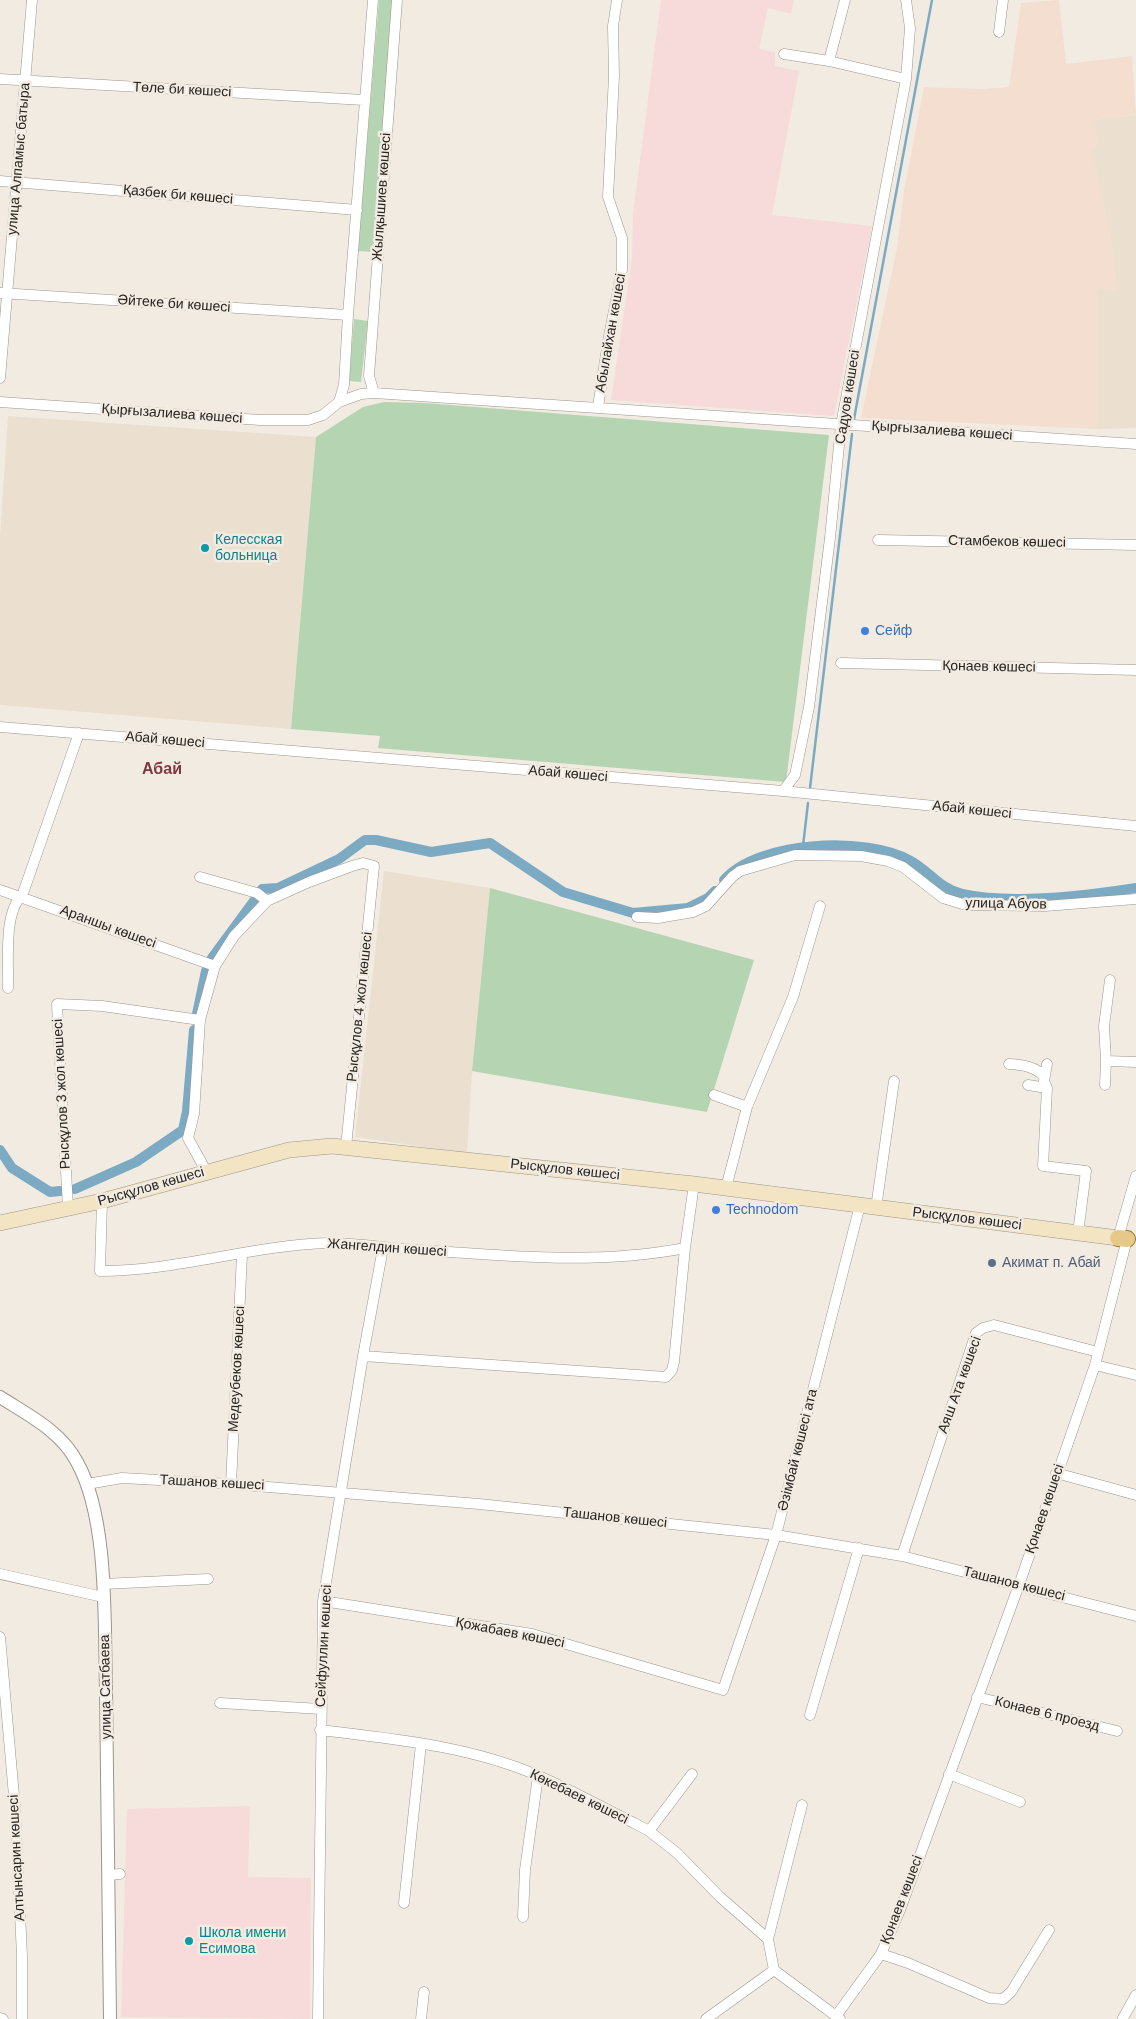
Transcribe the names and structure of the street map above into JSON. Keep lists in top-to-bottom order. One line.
{"streets":{"main road":["Рысқұлов көшесі"],"street":["Төле би көшесі","улица Алпамыс батыра","Қазбек би көшесі","Жылқышиев көшесі","Әйтеке би көшесі","Абылайхан көшесі","Садуов көшесі","Қырғызалиева көшесі","Стамбеков көшесі","Қонаев көшесі","Абай көшесі","улица Абуов","Араншы көшесі","Рысқұлов 4 жол көшесі","Рысқұлов 3 жол көшесі","Жангелдин көшесі","Медеубеков көшесі","Аяш Ата көшесі","Әзімбай көшесі ата","Ташанов көшесі","Қожабаев көшесі","Сейфуллин көшесі","улица Сатбаева","Конаев 6 проезд","Көкебаев көшесі","Алтынсарин көшесі"]},"crossings":[["Төле би көшесі","улица Алпамыс батыра"],["Төле би көшесі","Жылқышиев көшесі"],["улица Алпамыс батыра","Қазбек би көшесі"],["улица Алпамыс батыра","Әйтеке би көшесі"],["Қазбек би көшесі","Жылқышиев көшесі"],["Жылқышиев көшесі","Әйтеке би көшесі"],["Жылқышиев көшесі","Абылайхан көшесі"],["Жылқышиев көшесі","Қырғызалиева көшесі"],["Абылайхан көшесі","Қырғызалиева көшесі"],["Садуов көшесі","Қырғызалиева көшесі"],["Садуов көшесі","Абай көшесі"],["Қонаев көшесі","Рысқұлов көшесі"],["Қонаев көшесі","Аяш Ата көшесі"],["Қонаев көшесі","Ташанов көшесі"],["Қонаев көшесі","Конаев 6 проезд"],["Рысқұлов 4 жол көшесі","Рысқұлов көшесі"],["Рысқұлов 3 жол көшесі","Рысқұлов көшесі"],["Рысқұлов көшесі","Жангелдин көшесі"],["Рысқұлов көшесі","Әзімбай көшесі ата"],["Жангелдин көшесі","Медеубеков көшесі"],["Жангелдин көшесі","Сейфуллин көшесі"],["Медеубеков көшесі","Ташанов көшесі"],["Аяш Ата көшесі","Ташанов көшесі"],["Әзімбай көшесі ата","Ташанов көшесі"],["Әзімбай көшесі ата","Қожабаев көшесі"],["Ташанов көшесі","Сейфуллин көшесі"],["Ташанов көшесі","улица Сатбаева"],["Қожабаев көшесі","Сейфуллин көшесі"],["Сейфуллин көшесі","Көкебаев көшесі"]],"districts":["Абай"],"places":["Келесская больница","Сейф","Technodom","Акимат п. Абай","Школа имени Есимова"]}
